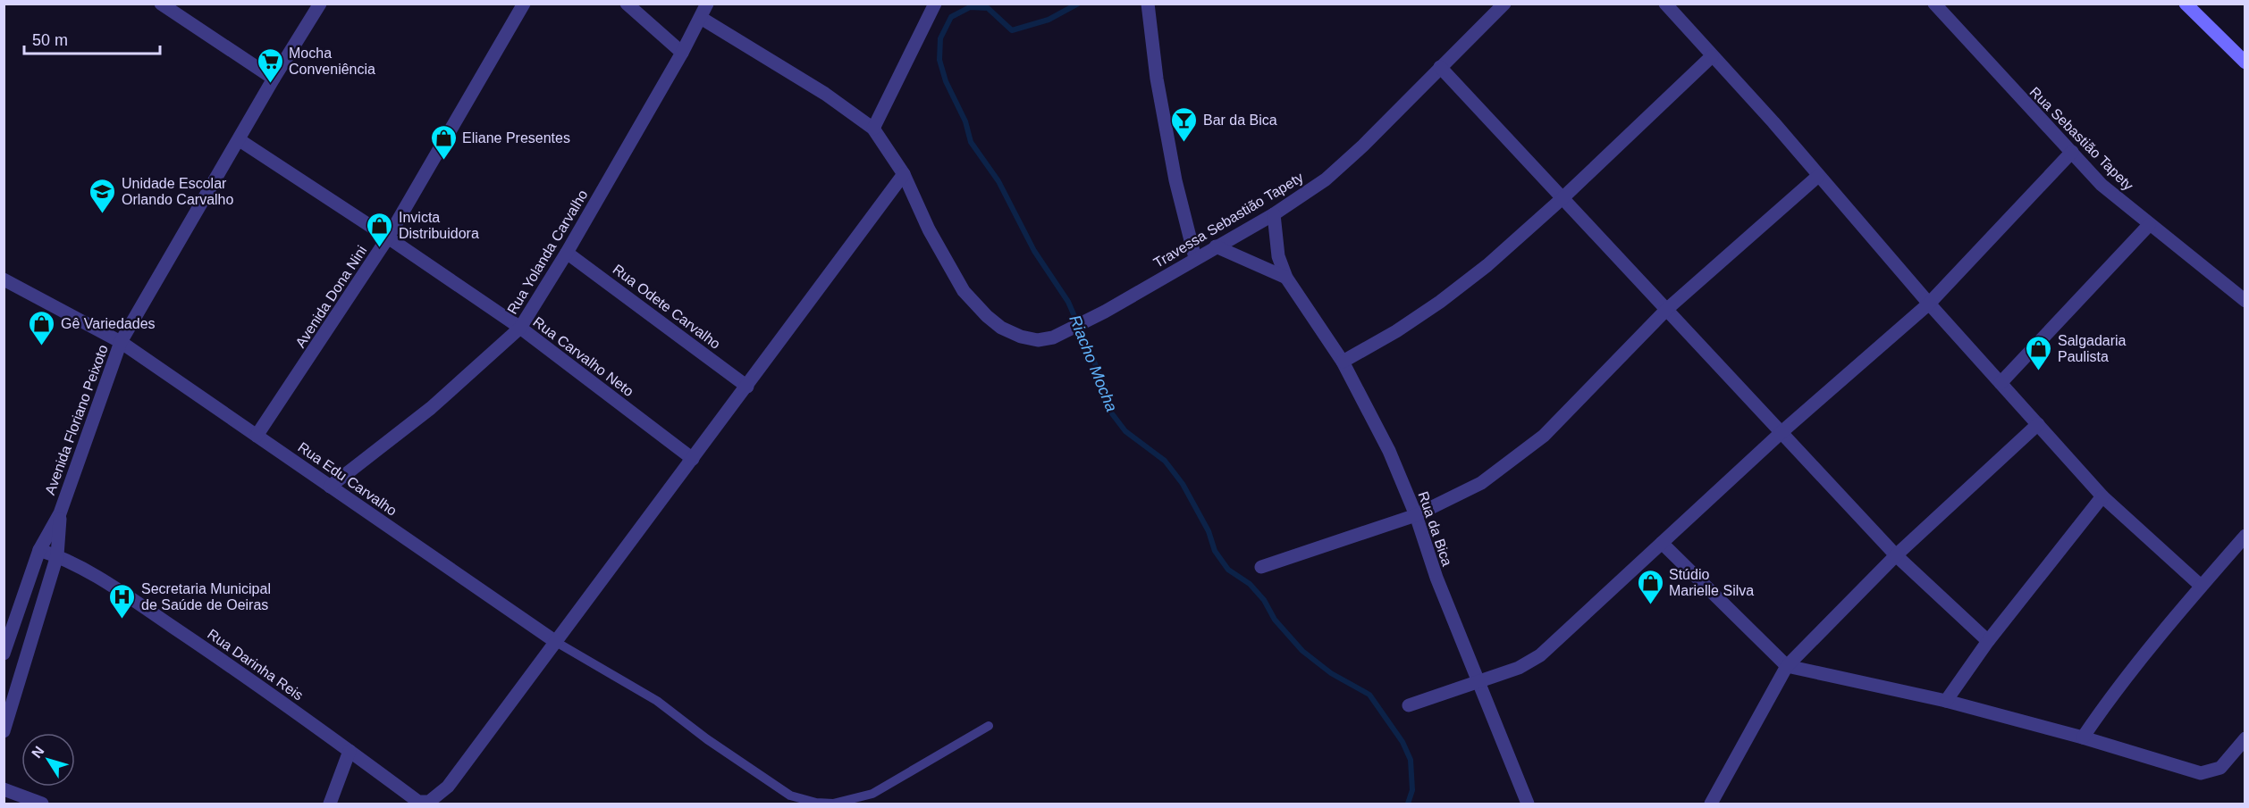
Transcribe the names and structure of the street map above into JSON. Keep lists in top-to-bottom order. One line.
{"streets":{"street":["Rua Sebastião Tapety","Travessa Sebastião Tapety","Rua Yolanda Carvalho","Avenida Dona Nini","Rua Odete Carvalho","Rua Carvalho Neto","Avenida Floriano Peixoto","Rua Edu Carvalho","Rua da Bica","Rua Darinha Reis"]},"crossings":[["Travessa Sebastião Tapety","Rua da Bica"],["Rua Yolanda Carvalho","Rua Odete Carvalho"],["Rua Yolanda Carvalho","Rua Carvalho Neto"],["Rua Yolanda Carvalho","Rua Edu Carvalho"],["Avenida Dona Nini","Rua Carvalho Neto"],["Avenida Dona Nini","Rua Edu Carvalho"],["Rua Carvalho Neto","Avenida Floriano Peixoto"],["Avenida Floriano Peixoto","Rua Edu Carvalho"],["Avenida Floriano Peixoto","Rua Darinha Reis"],["Rua Edu Carvalho","Rua Darinha Reis"]],"water":["Riacho Mocha"],"places":{"supermarket":["Mocha Conveniência"],"bar":["Bar da Bica"],"shop":["Eliane Presentes","Invicta Distribuidora","Gê Variedades","Salgadaria Paulista","Stúdio Marielle Silva"],"school or university":["Unidade Escolar Orlando Carvalho"],"hospital":["Secretaria Municipal de Saúde de Oeiras"]},"scale_bar":"50 m","north":"top left"}
